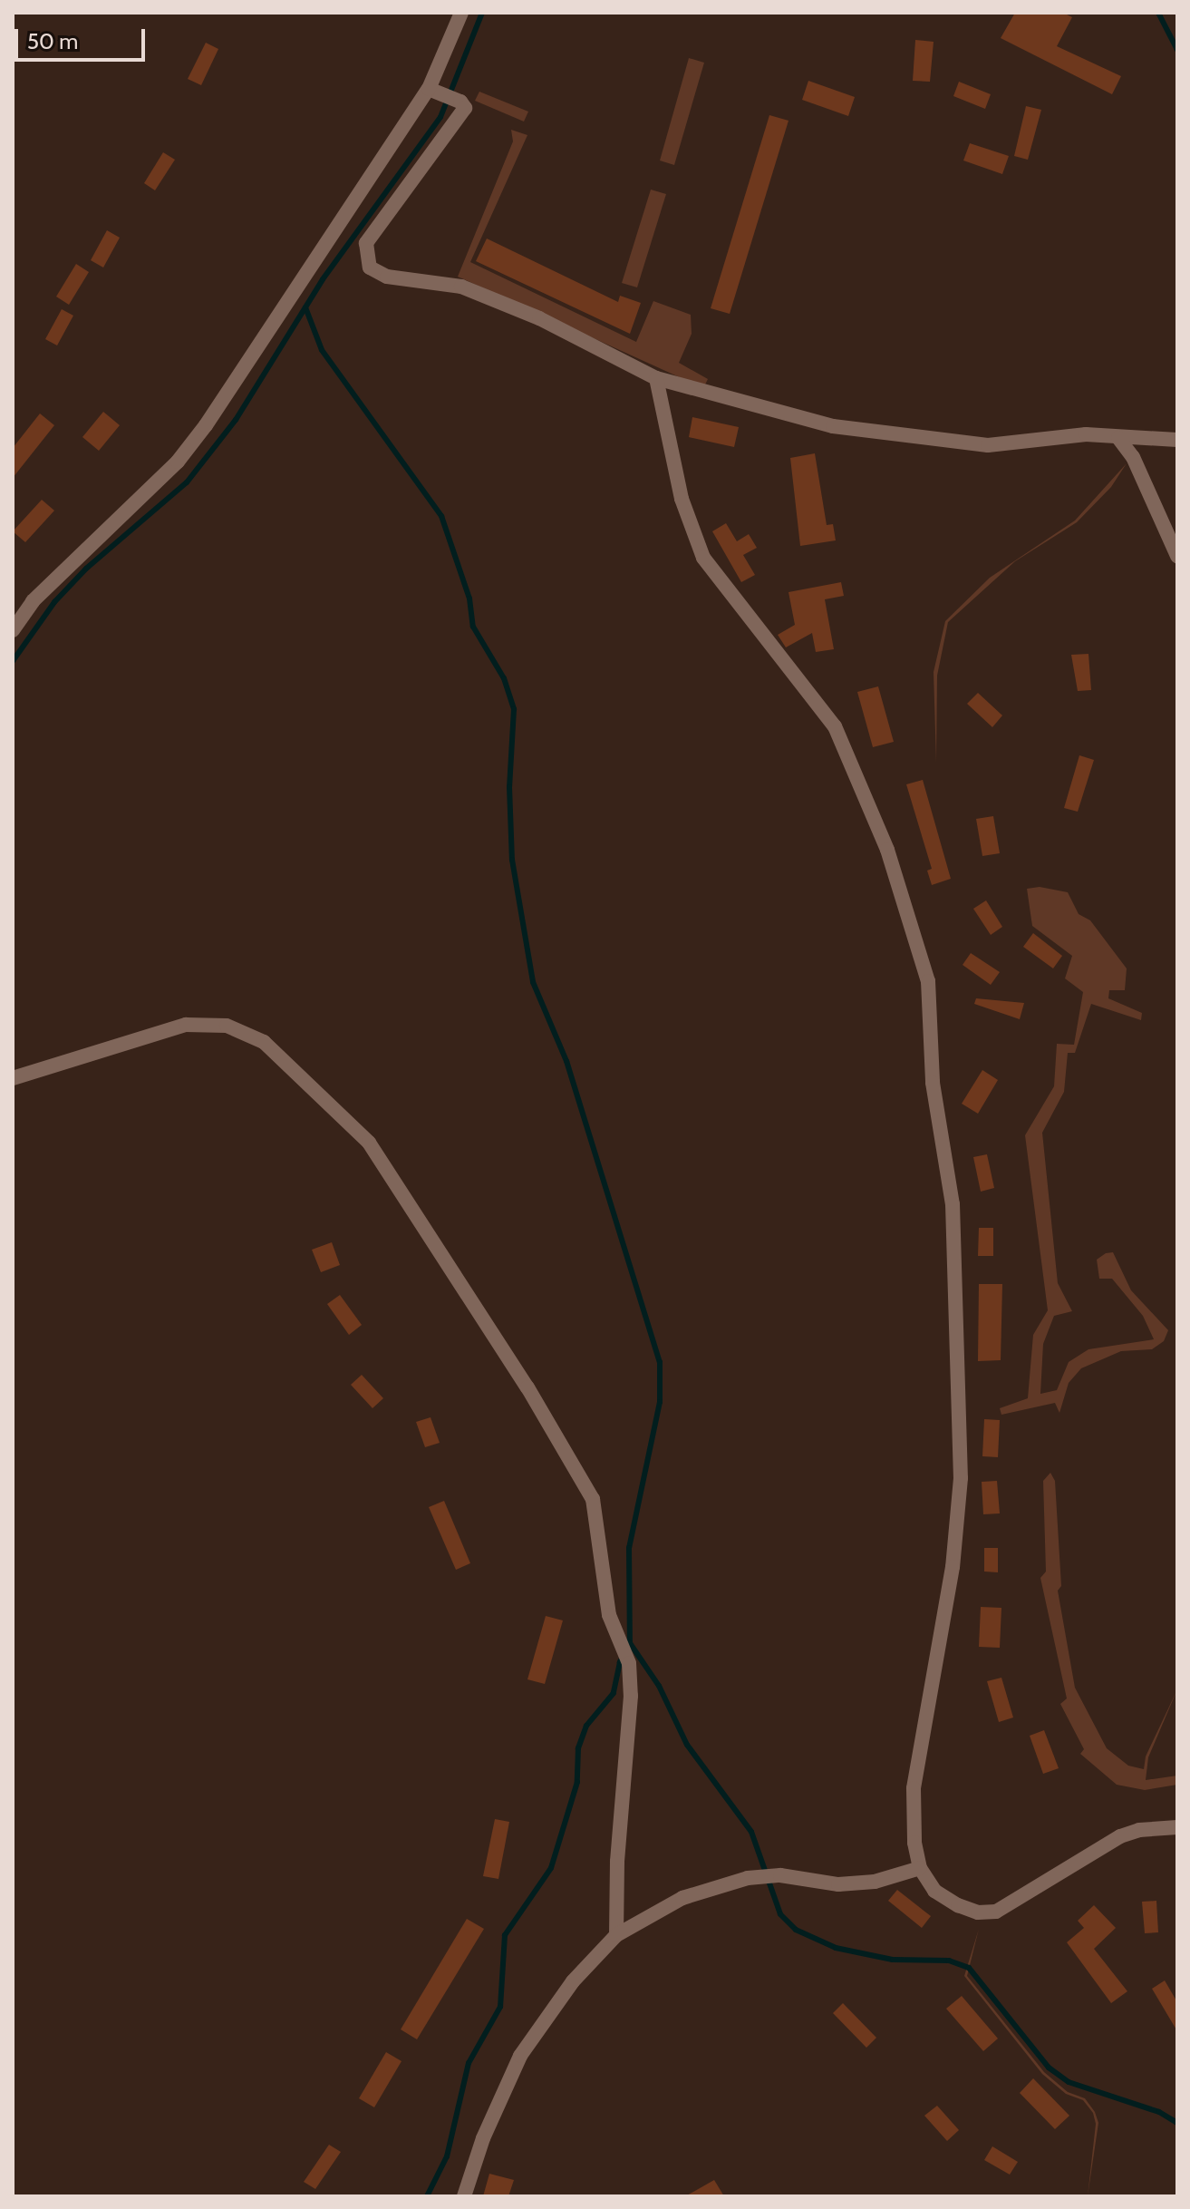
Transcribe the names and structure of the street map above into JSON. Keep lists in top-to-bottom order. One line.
{"scale_bar":"50 m"}
